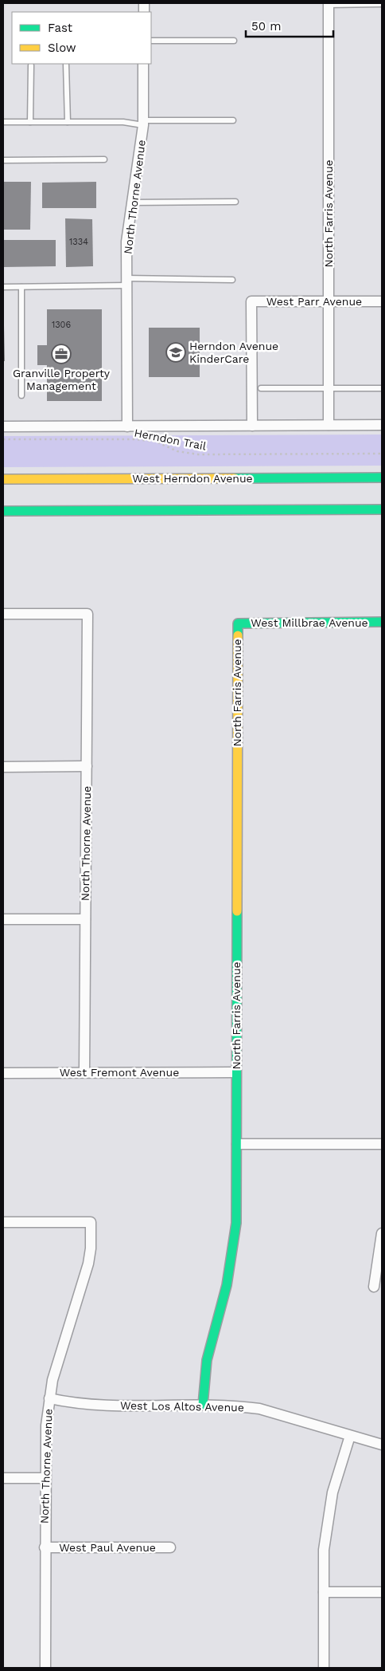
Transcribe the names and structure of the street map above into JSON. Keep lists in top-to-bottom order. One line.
{"streets":{"street":["North Thorne Avenue","North Farris Avenue","West Parr Avenue","West Herndon Avenue","West Millbrae Avenue","West Fremont Avenue","West Los Altos Avenue","West Paul Avenue"],"path":["Herndon Trail"]},"crossings":[["North Thorne Avenue","West Fremont Avenue"],["North Thorne Avenue","West Los Altos Avenue"],["North Thorne Avenue","West Paul Avenue"],["North Farris Avenue","West Parr Avenue"],["North Farris Avenue","West Millbrae Avenue"],["North Farris Avenue","West Fremont Avenue"],["North Farris Avenue","West Los Altos Avenue"]],"places":{"school or university":["Herndon Avenue KinderCare"],"office":["Granville Property Management"]},"house_numbers":["1334","1306"],"legend":["Fast","Slow"],"scale_bar":"50 m"}
